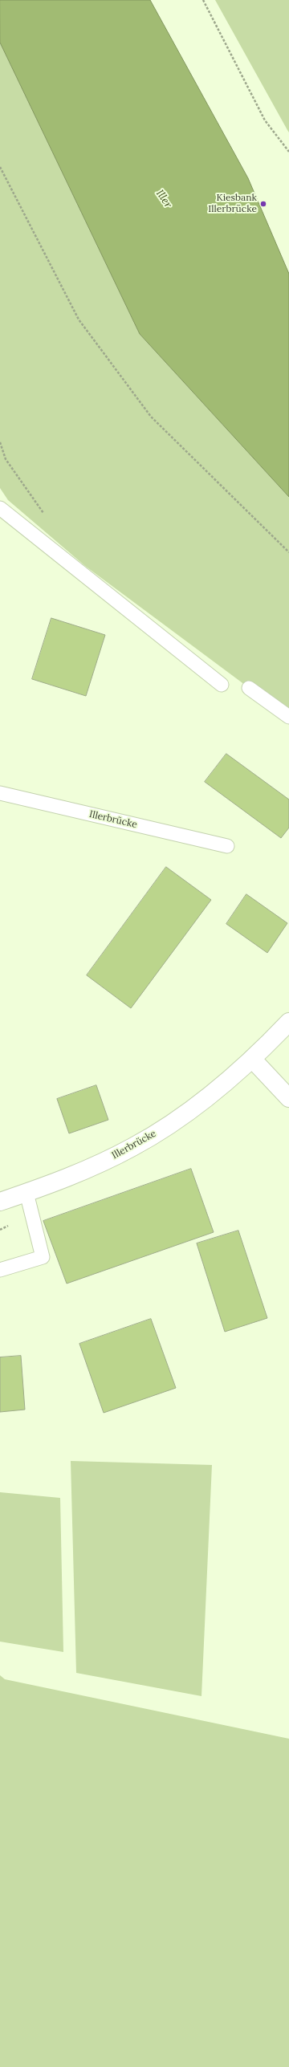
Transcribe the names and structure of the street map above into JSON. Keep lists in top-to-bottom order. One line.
{"streets":{"main road":["Illerbrücke"]},"water":["Iller"],"places":["Kiesbank Illerbrücke"]}
